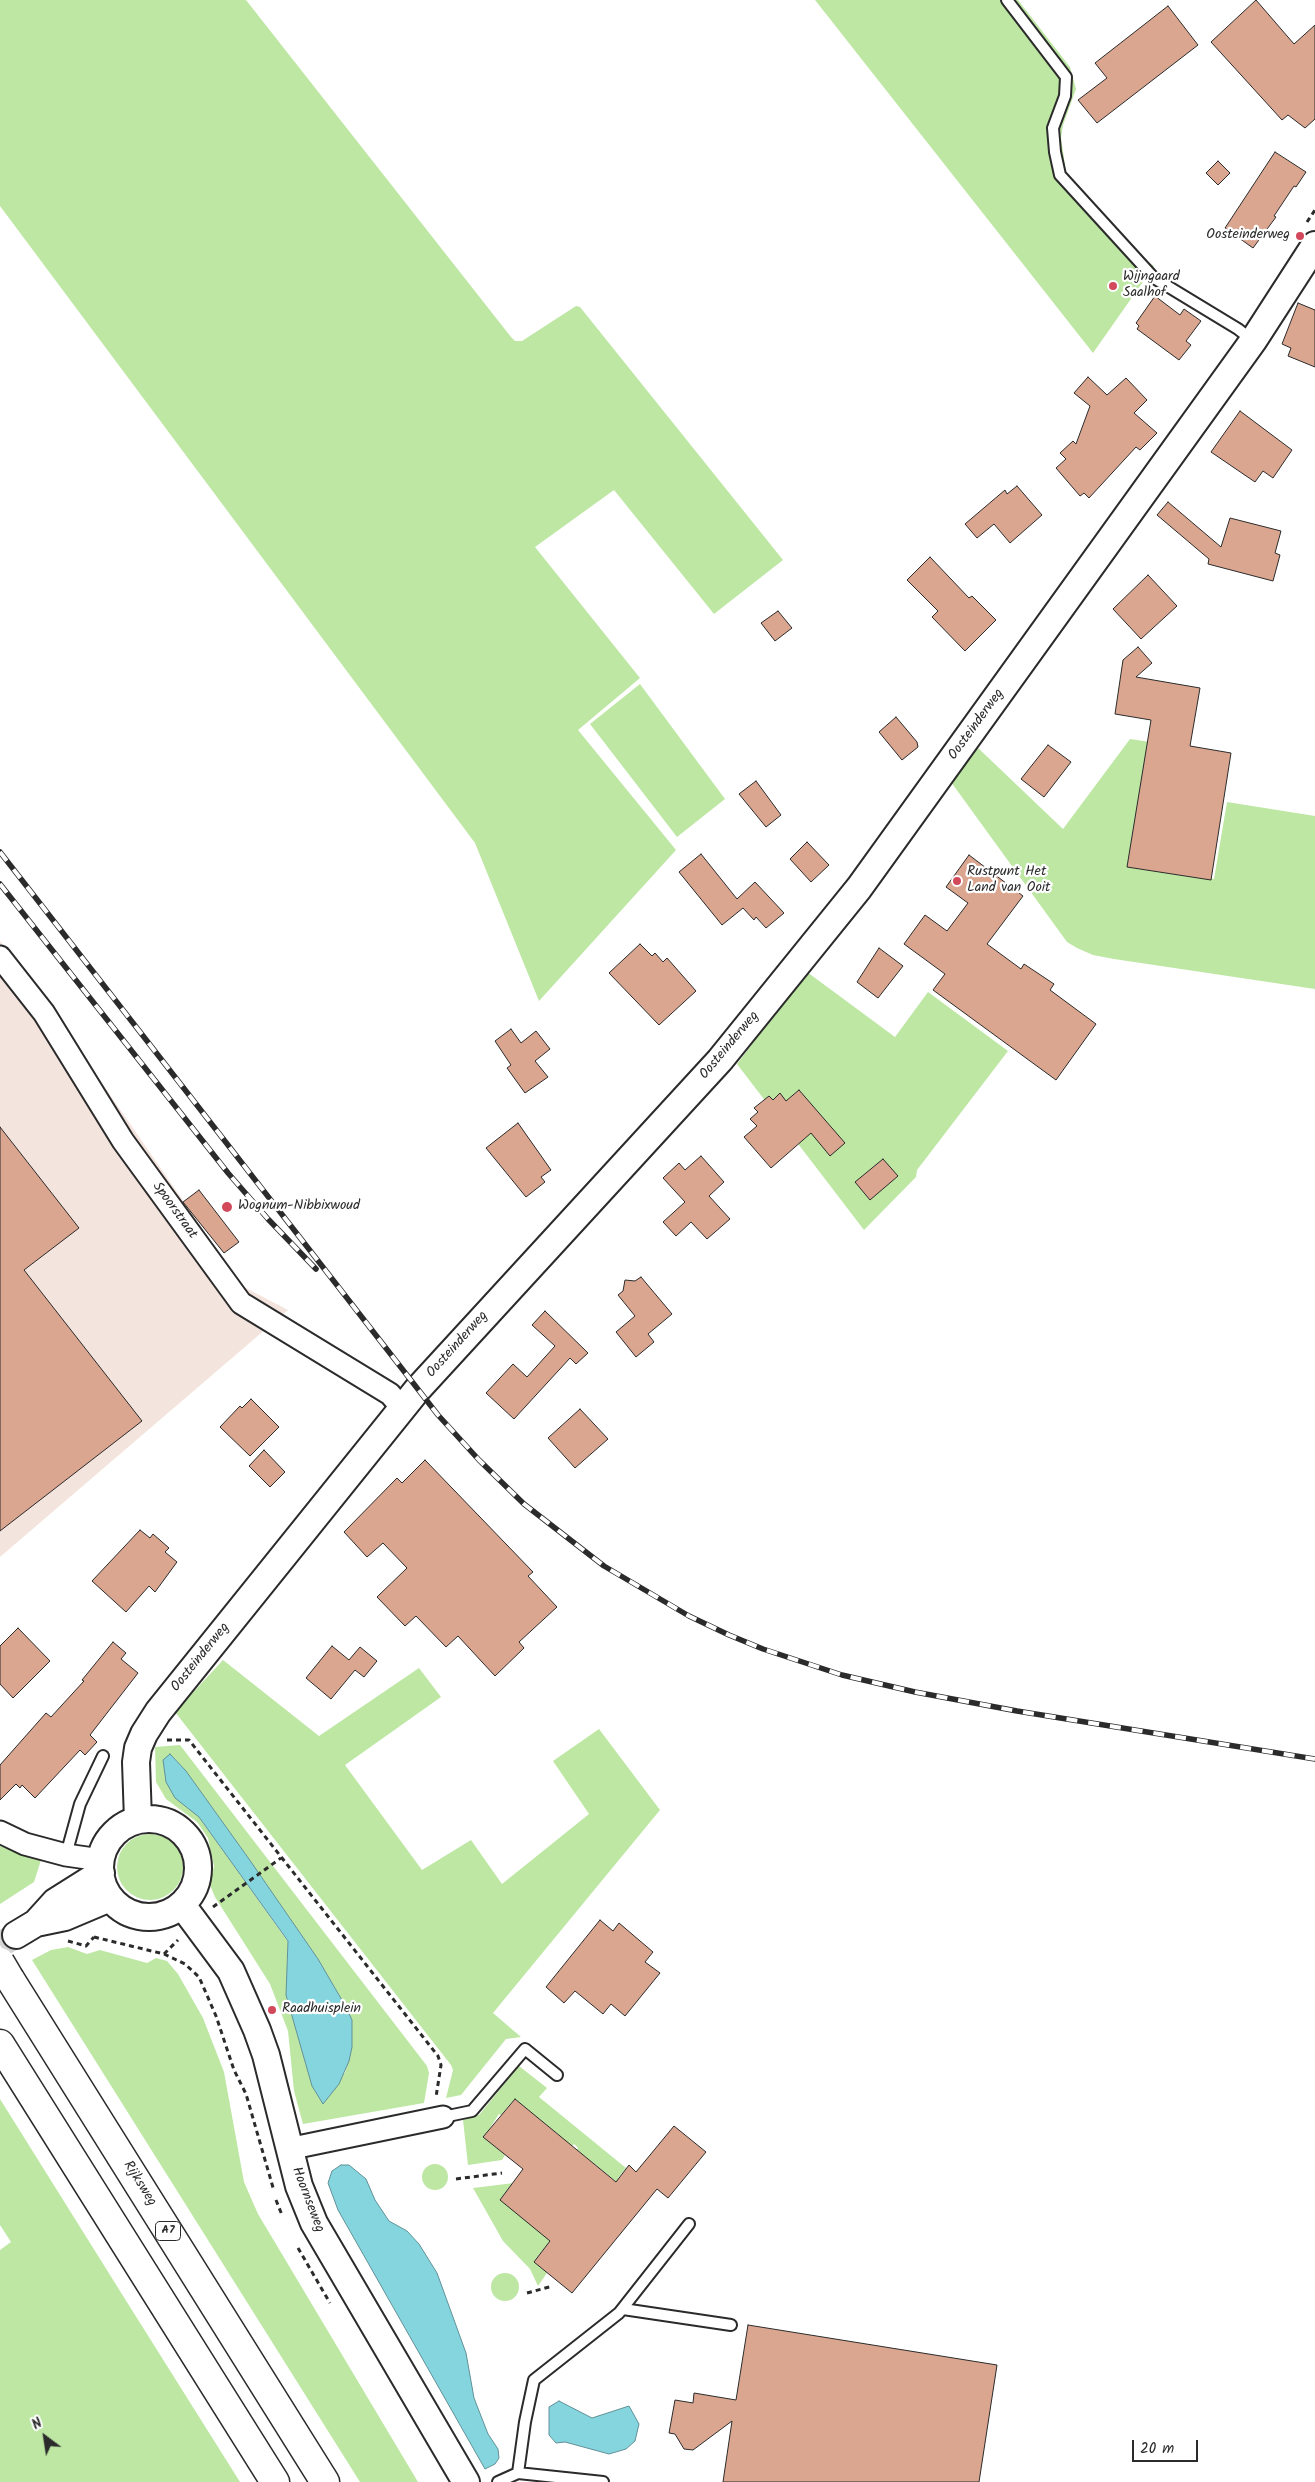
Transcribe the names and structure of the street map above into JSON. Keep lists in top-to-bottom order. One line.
{"streets":{"highway":["Rijksweg","A7"],"street":["Oosteinderweg","Spoorstraat","Hoornseweg"]},"crossings":[["Oosteinderweg","Spoorstraat"],["Oosteinderweg","Hoornseweg"]],"places":["Oosteinderweg","Wijngaard Saalhof","Rustpunt Het Land van Ooit","Wognum-Nibbixwoud","Raadhuisplein"],"scale_bar":"20 m","north":"top left"}
